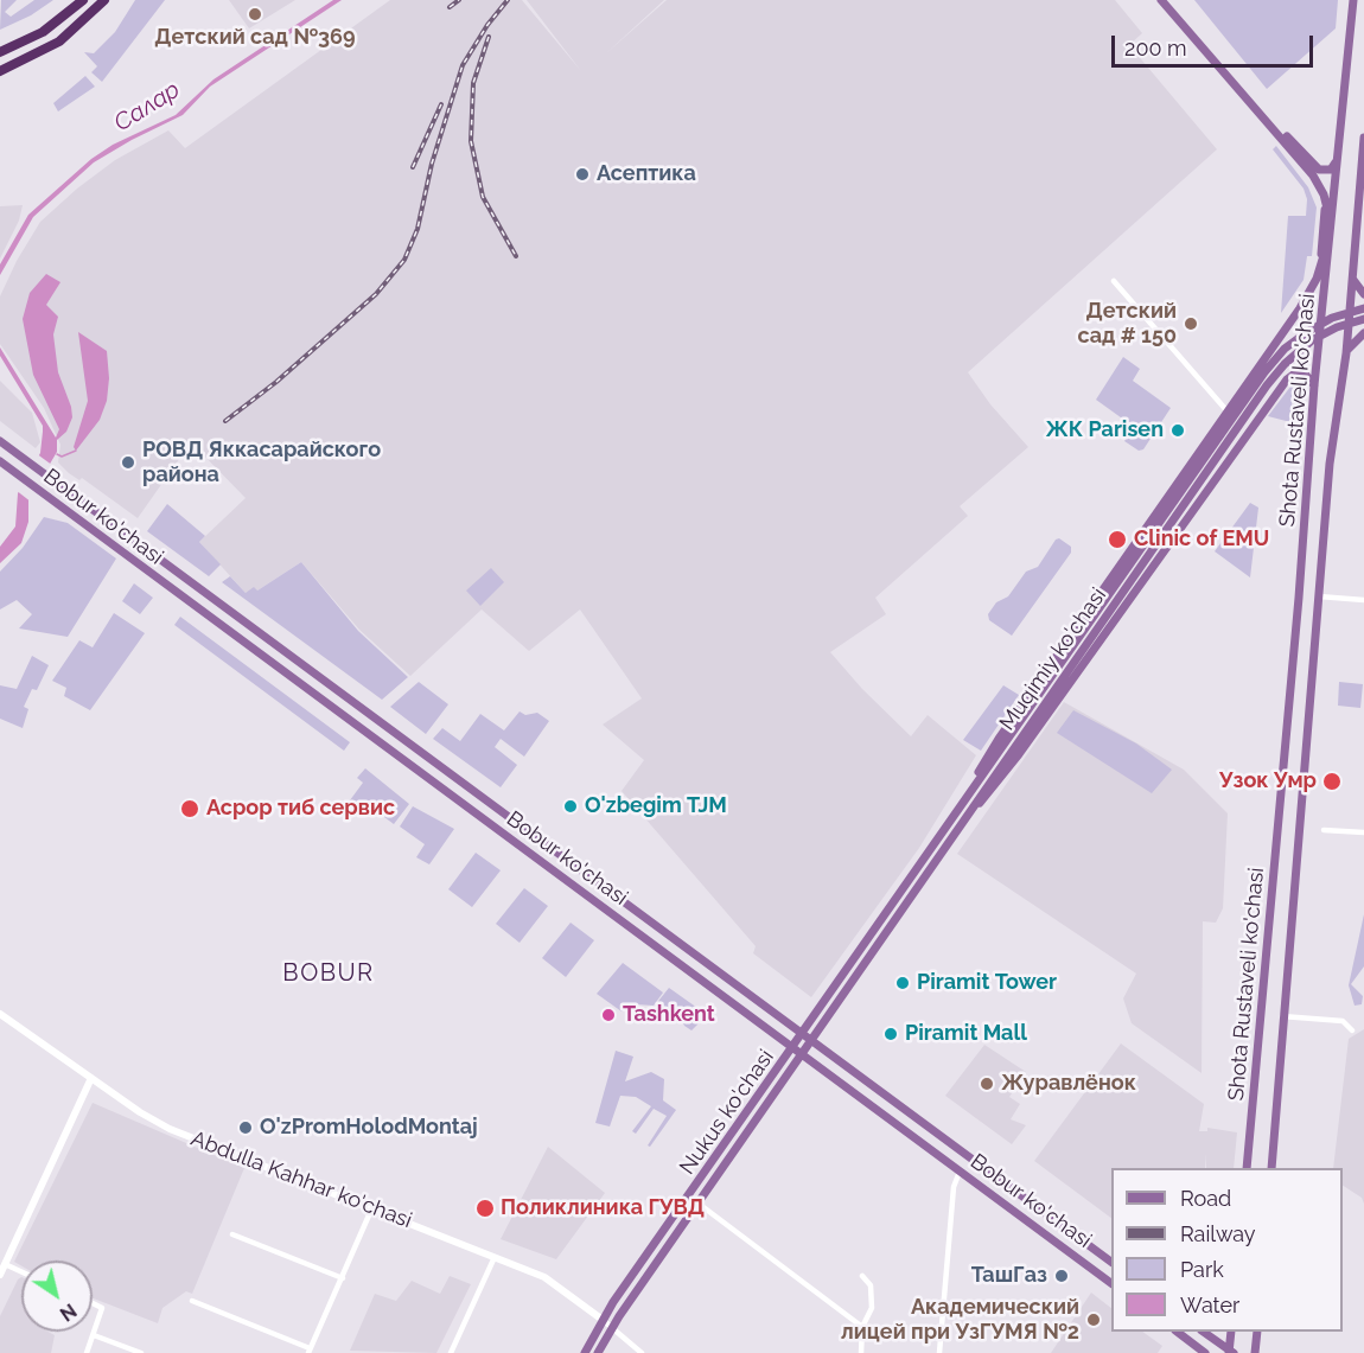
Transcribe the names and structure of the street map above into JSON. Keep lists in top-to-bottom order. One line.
{"streets":{"main road":["Shota Rustaveli ko'chasi","Bobur ko'chasi","Muqimiy ko'chasi","Nukus ko'chasi"],"street":["Abdulla Kahhar ko'chasi"]},"crossings":[["Bobur ko'chasi","Muqimiy ko'chasi"],["Bobur ko'chasi","Nukus ko'chasi"],["Muqimiy ko'chasi","Nukus ko'chasi"],["Nukus ko'chasi","Abdulla Kahhar ko'chasi"]],"districts":["BOBUR"],"water":["Салар"],"places":["Детский сад №369","Асептика","Детский сад # 150","ЖК Parisen","РОВД Яккасарайского района","Clinic of EMU","Узок Умр","O'zbegim TJM","Асрор тиб сервис","Piramit Tower","Tashkent","Piramit Mall","Журавлёнок","O'zPromHolodMontaj","Поликлиника ГУВД","ТашГаз","Академический лицей при УзГУМЯ №2"],"legend":["Road","Railway","Park","Water"],"scale_bar":"200 m","north":"bottom right"}
